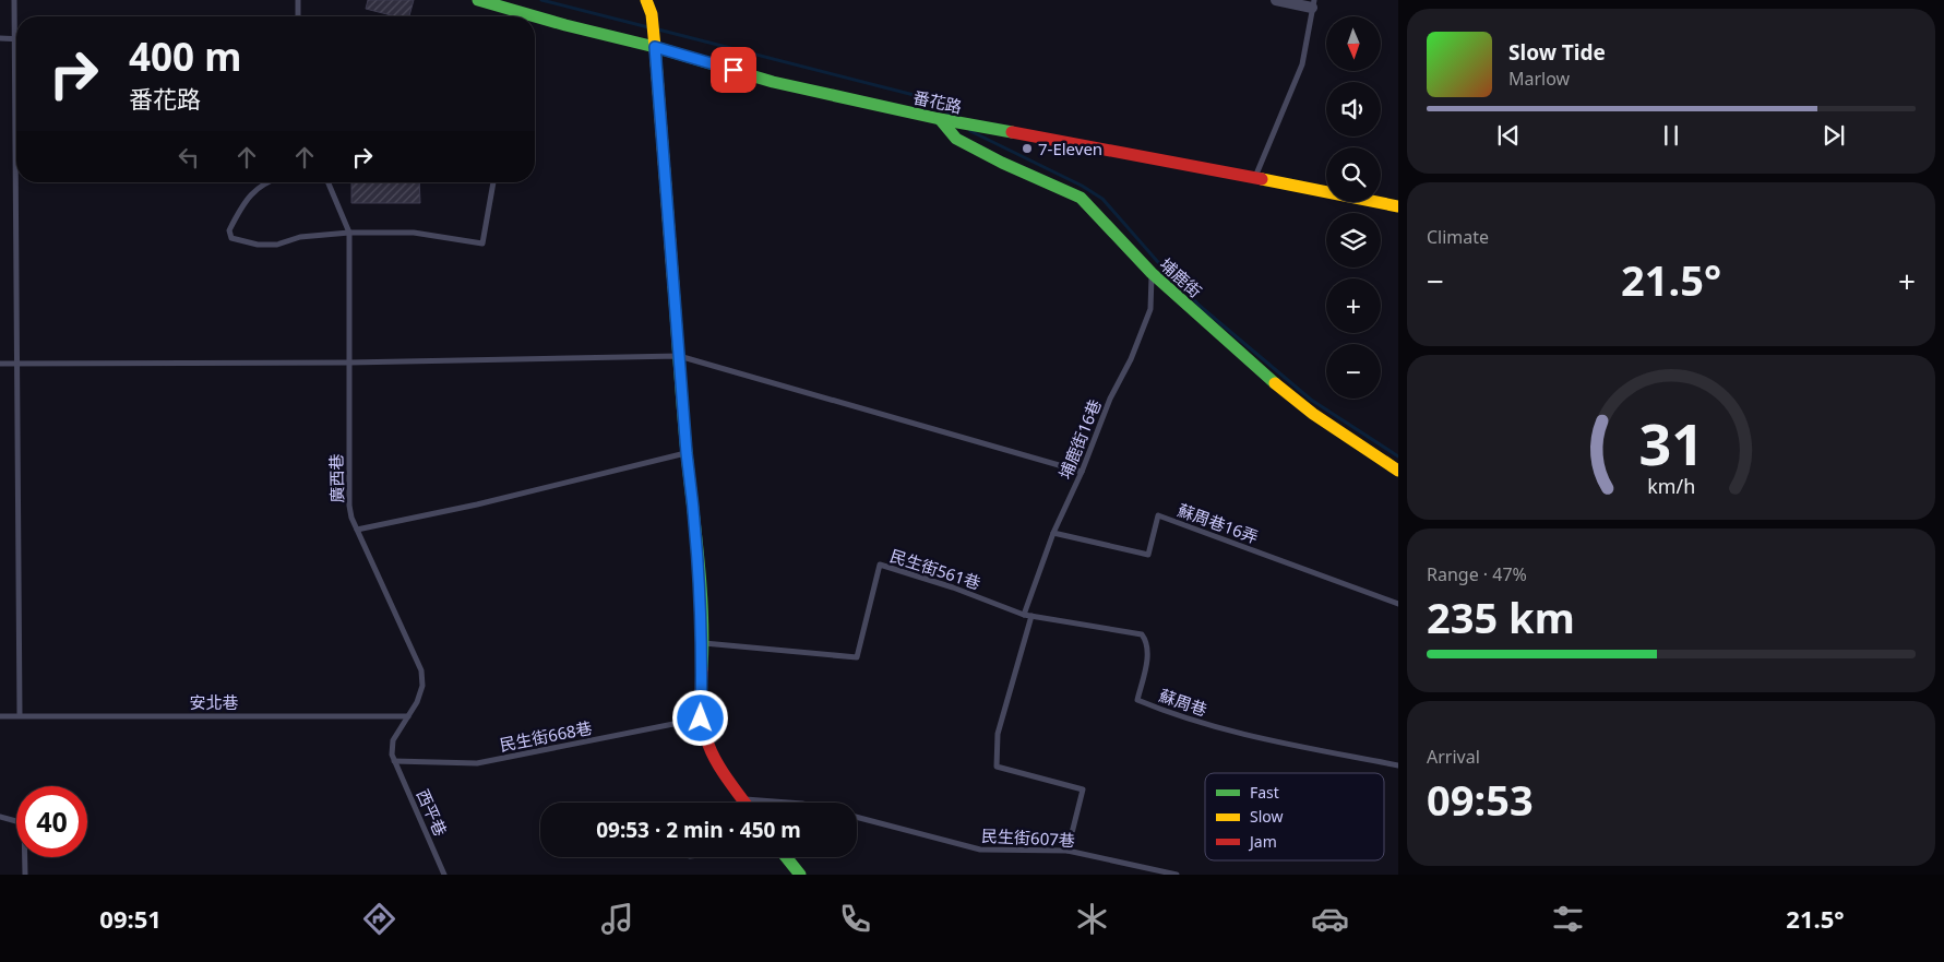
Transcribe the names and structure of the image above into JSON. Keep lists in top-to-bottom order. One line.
{"streets":{"street":["番花路","埔鹿街"],"lane":["埔鹿街16巷","廣西巷","蘇周巷16弄","民生街561巷","安北巷","蘇周巷","民生街668巷","西平巷","民生街607巷"]},"crossings":[["番花路","埔鹿街"],["埔鹿街","埔鹿街16巷"],["埔鹿街16巷","蘇周巷16弄"],["埔鹿街16巷","民生街561巷"],["廣西巷","安北巷"],["廣西巷","民生街668巷"],["廣西巷","西平巷"],["民生街561巷","蘇周巷"],["民生街668巷","西平巷"]],"places":["7-Eleven"],"legend":["Fast","Slow","Jam"],"north":"bottom","page":{"map_buttons":["+","−"],"turn":["400 m","番花路"],"song":["Slow Tide","Marlow"],"tile":["Climate",["Range · 47%","235 km"],["Arrival","09:53"]],"heat":["−","21.5°","+"],"limit":"40","trip":"09:53 · 2 min · 450 m","tabs":["09:51","21.5°"],"gauge":["31","km/h"]}}
